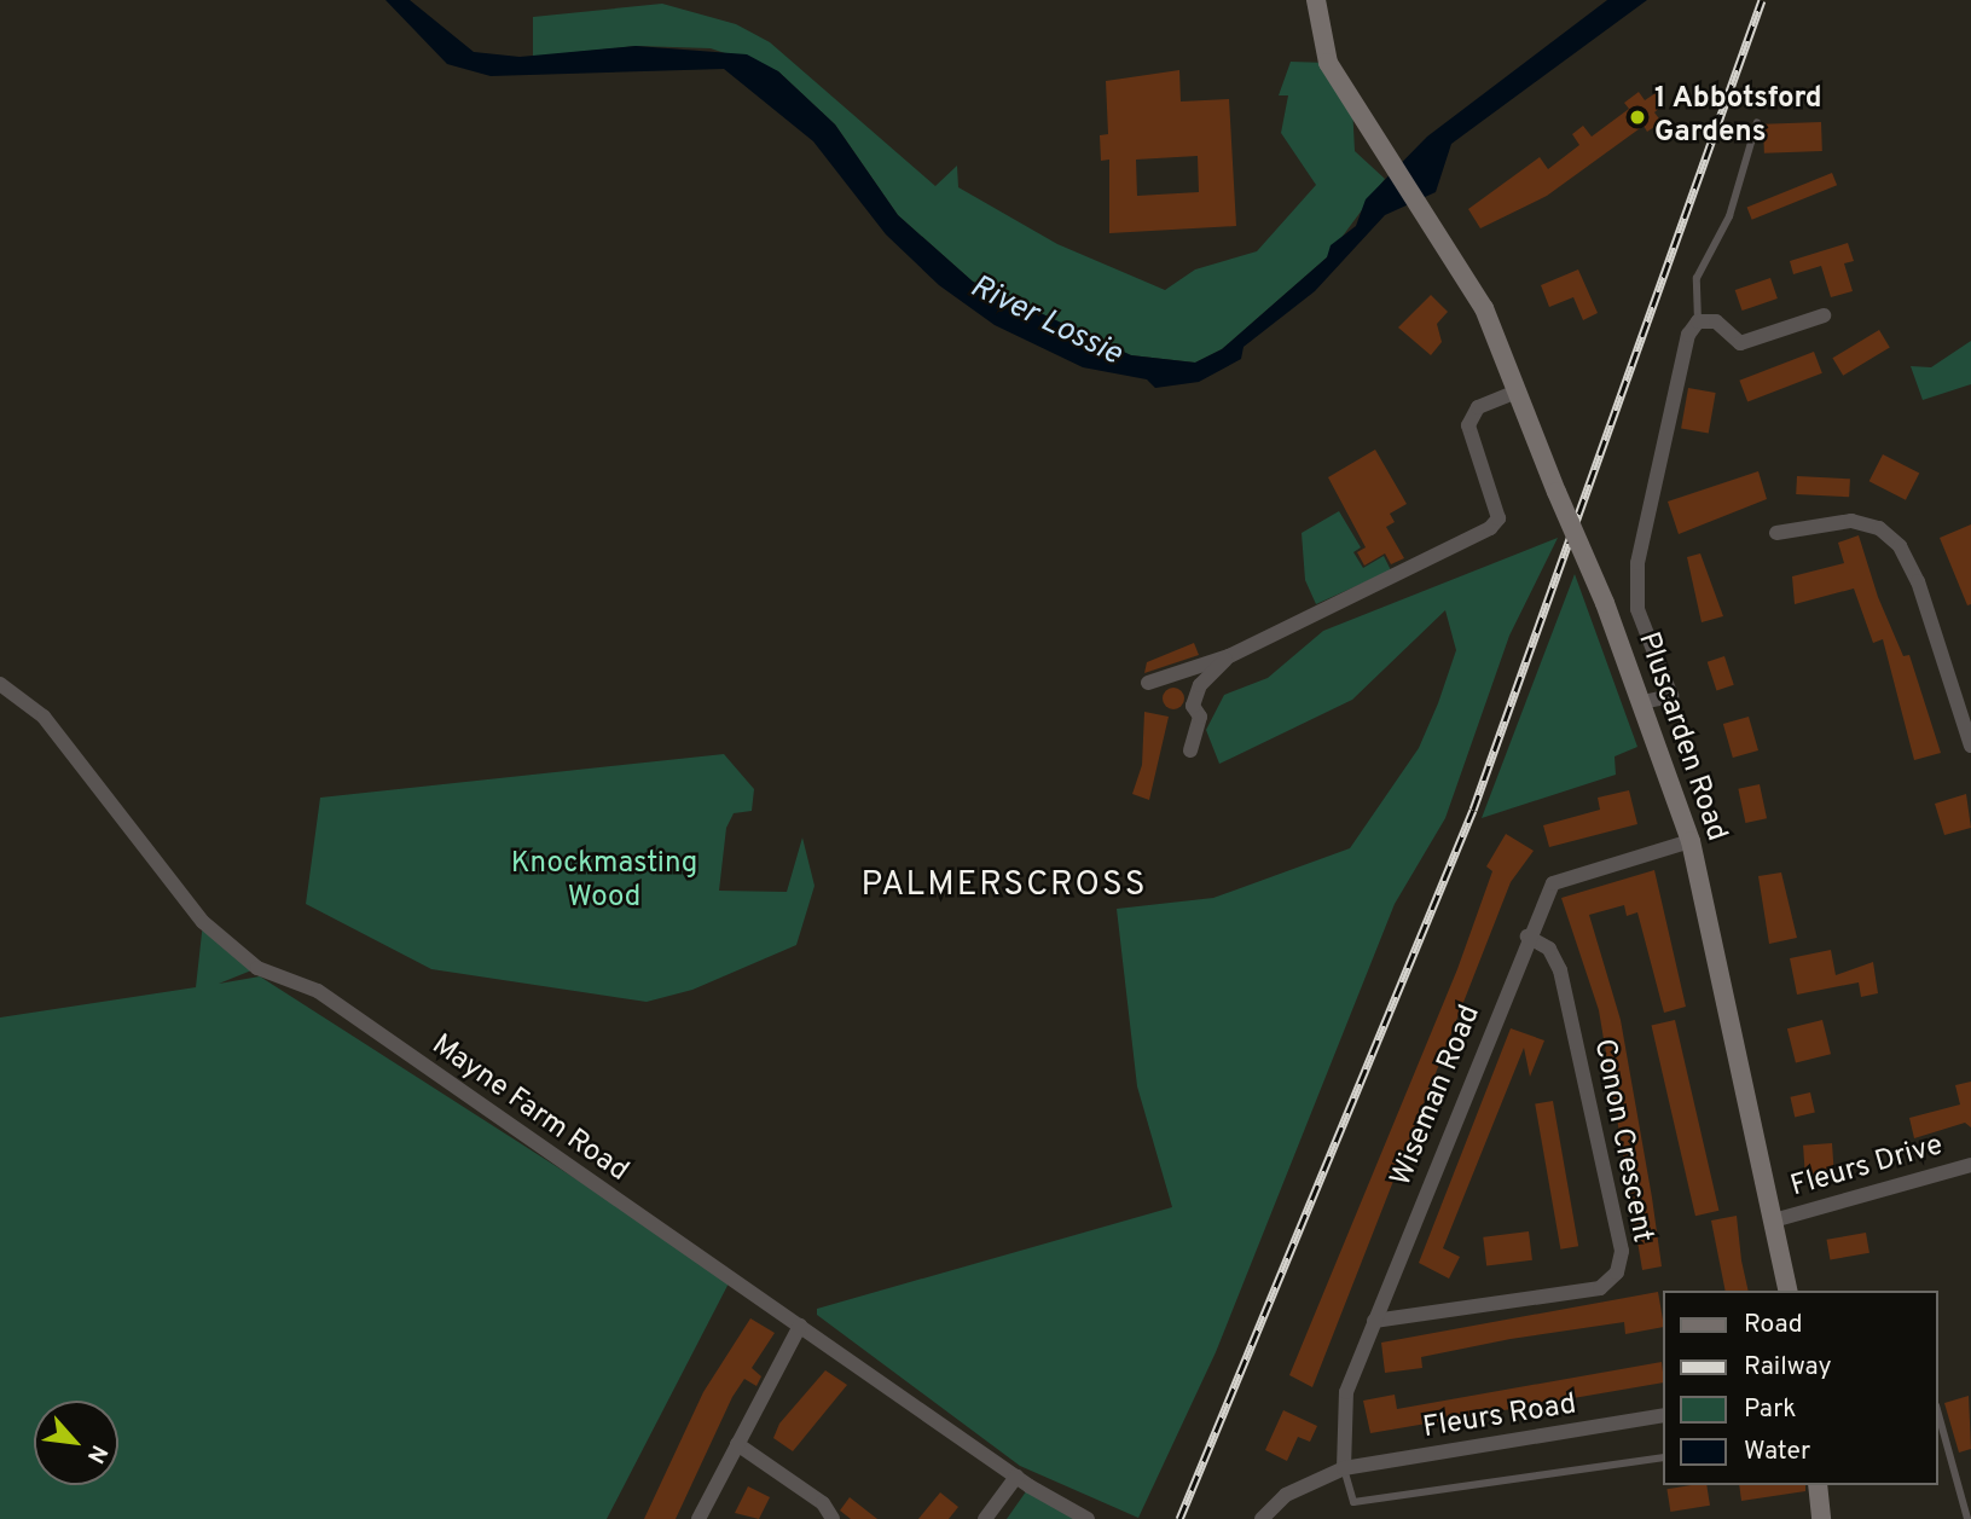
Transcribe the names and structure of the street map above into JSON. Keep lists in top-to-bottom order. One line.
{"streets":{"main road":["Pluscarden Road"],"street":["Wiseman Road","Mayne Farm Road","Conon Crescent","Fleurs Drive","Fleurs Road"]},"crossings":[["Pluscarden Road","Wiseman Road"],["Pluscarden Road","Fleurs Drive"],["Wiseman Road","Conon Crescent"],["Wiseman Road","Fleurs Road"]],"districts":["PALMERSCROSS"],"water":["River Lossie"],"parks":["Knockmasting Wood"],"places":["1 Abbotsford Gardens"],"legend":["Road","Railway","Park","Water"],"north":"bottom right"}
